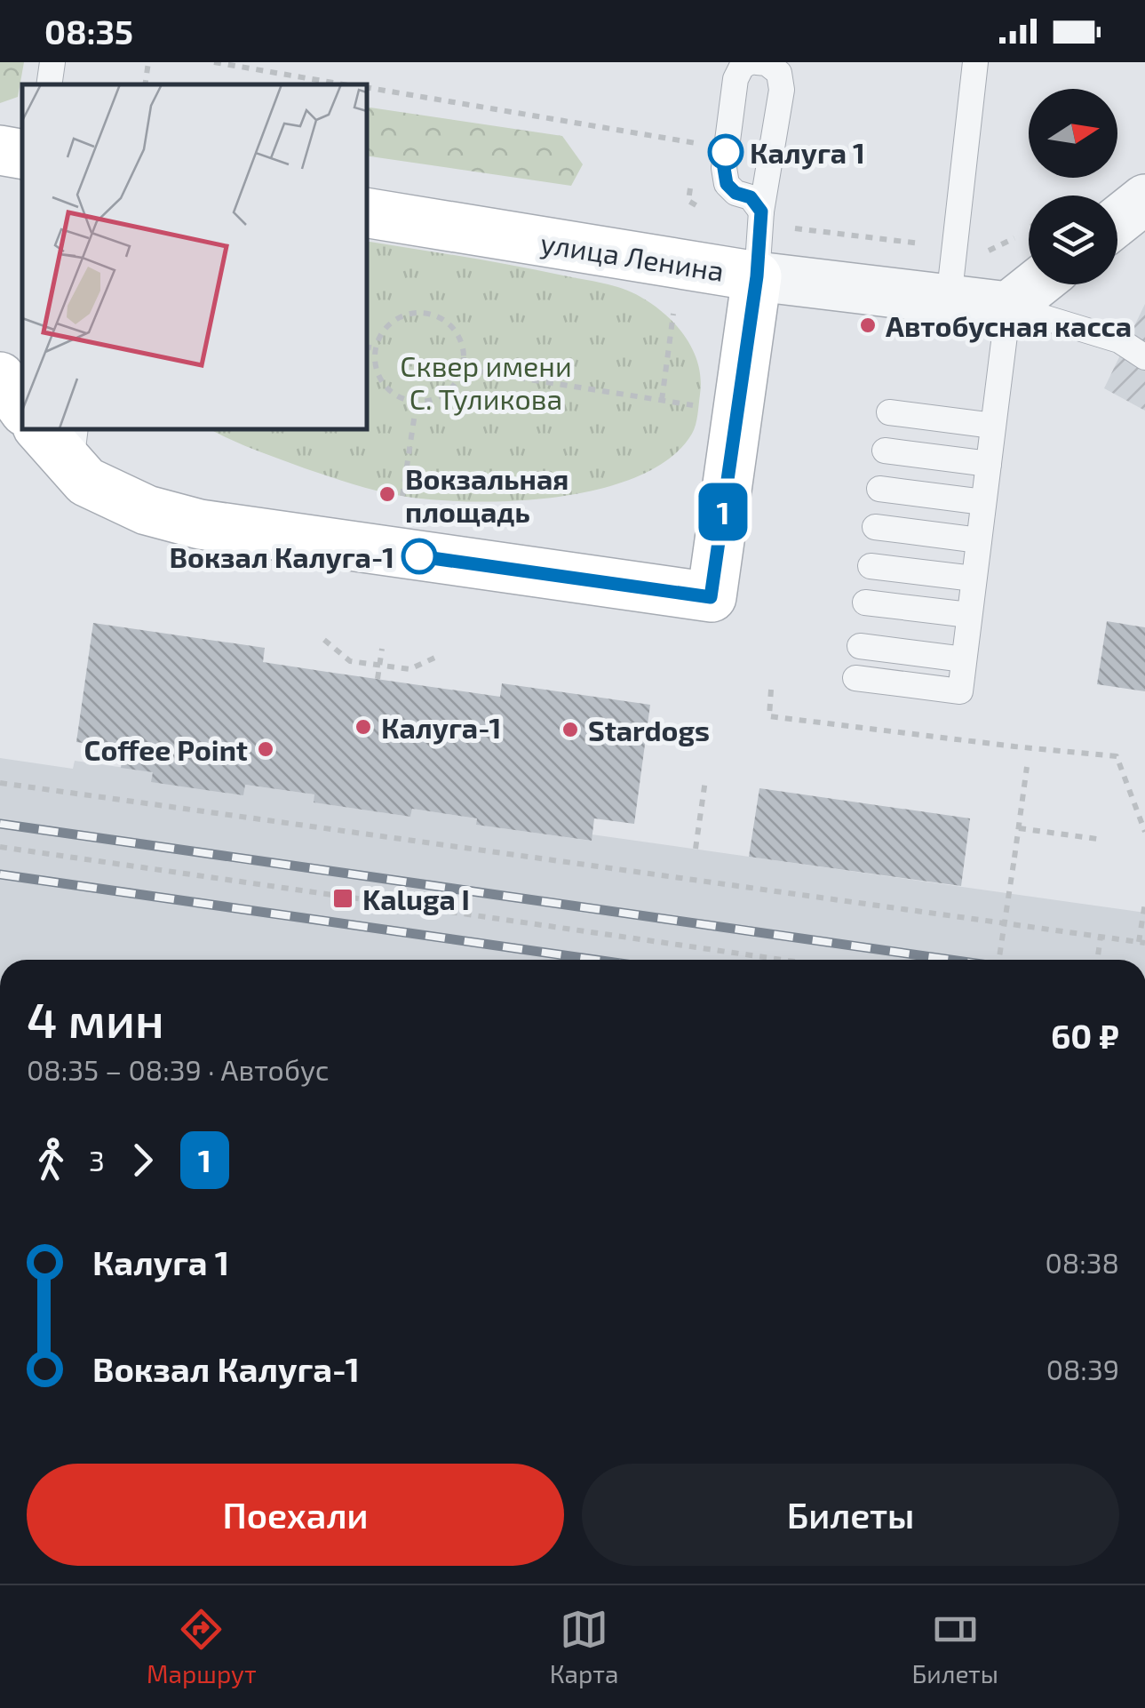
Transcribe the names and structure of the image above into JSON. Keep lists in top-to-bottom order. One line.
{"streets":{"main road":["улица Ленина"]},"parks":["Сквер имени С. Туликова"],"places":{"other":["Калуга 1","Автобусная касса","Вокзальная площадь","Вокзал Калуга-1","Калуга-1","Stardogs","Coffee Point"],"transit":["Kaluga I"]},"lines":["bus line 1"],"north":"right","page":{"status":"08:35","on_map":"1","heading":["4 мин","08:35 – 08:39 · Автобус","60 ₽"],"legs":["3","1"],"list":[{"name":"Калуга 1","value":"08:38"},{"name":"Вокзал Калуга-1","value":"08:39"}],"buttons":["Поехали","Билеты"],"tabs":["Маршрут","Карта","Билеты"]}}
